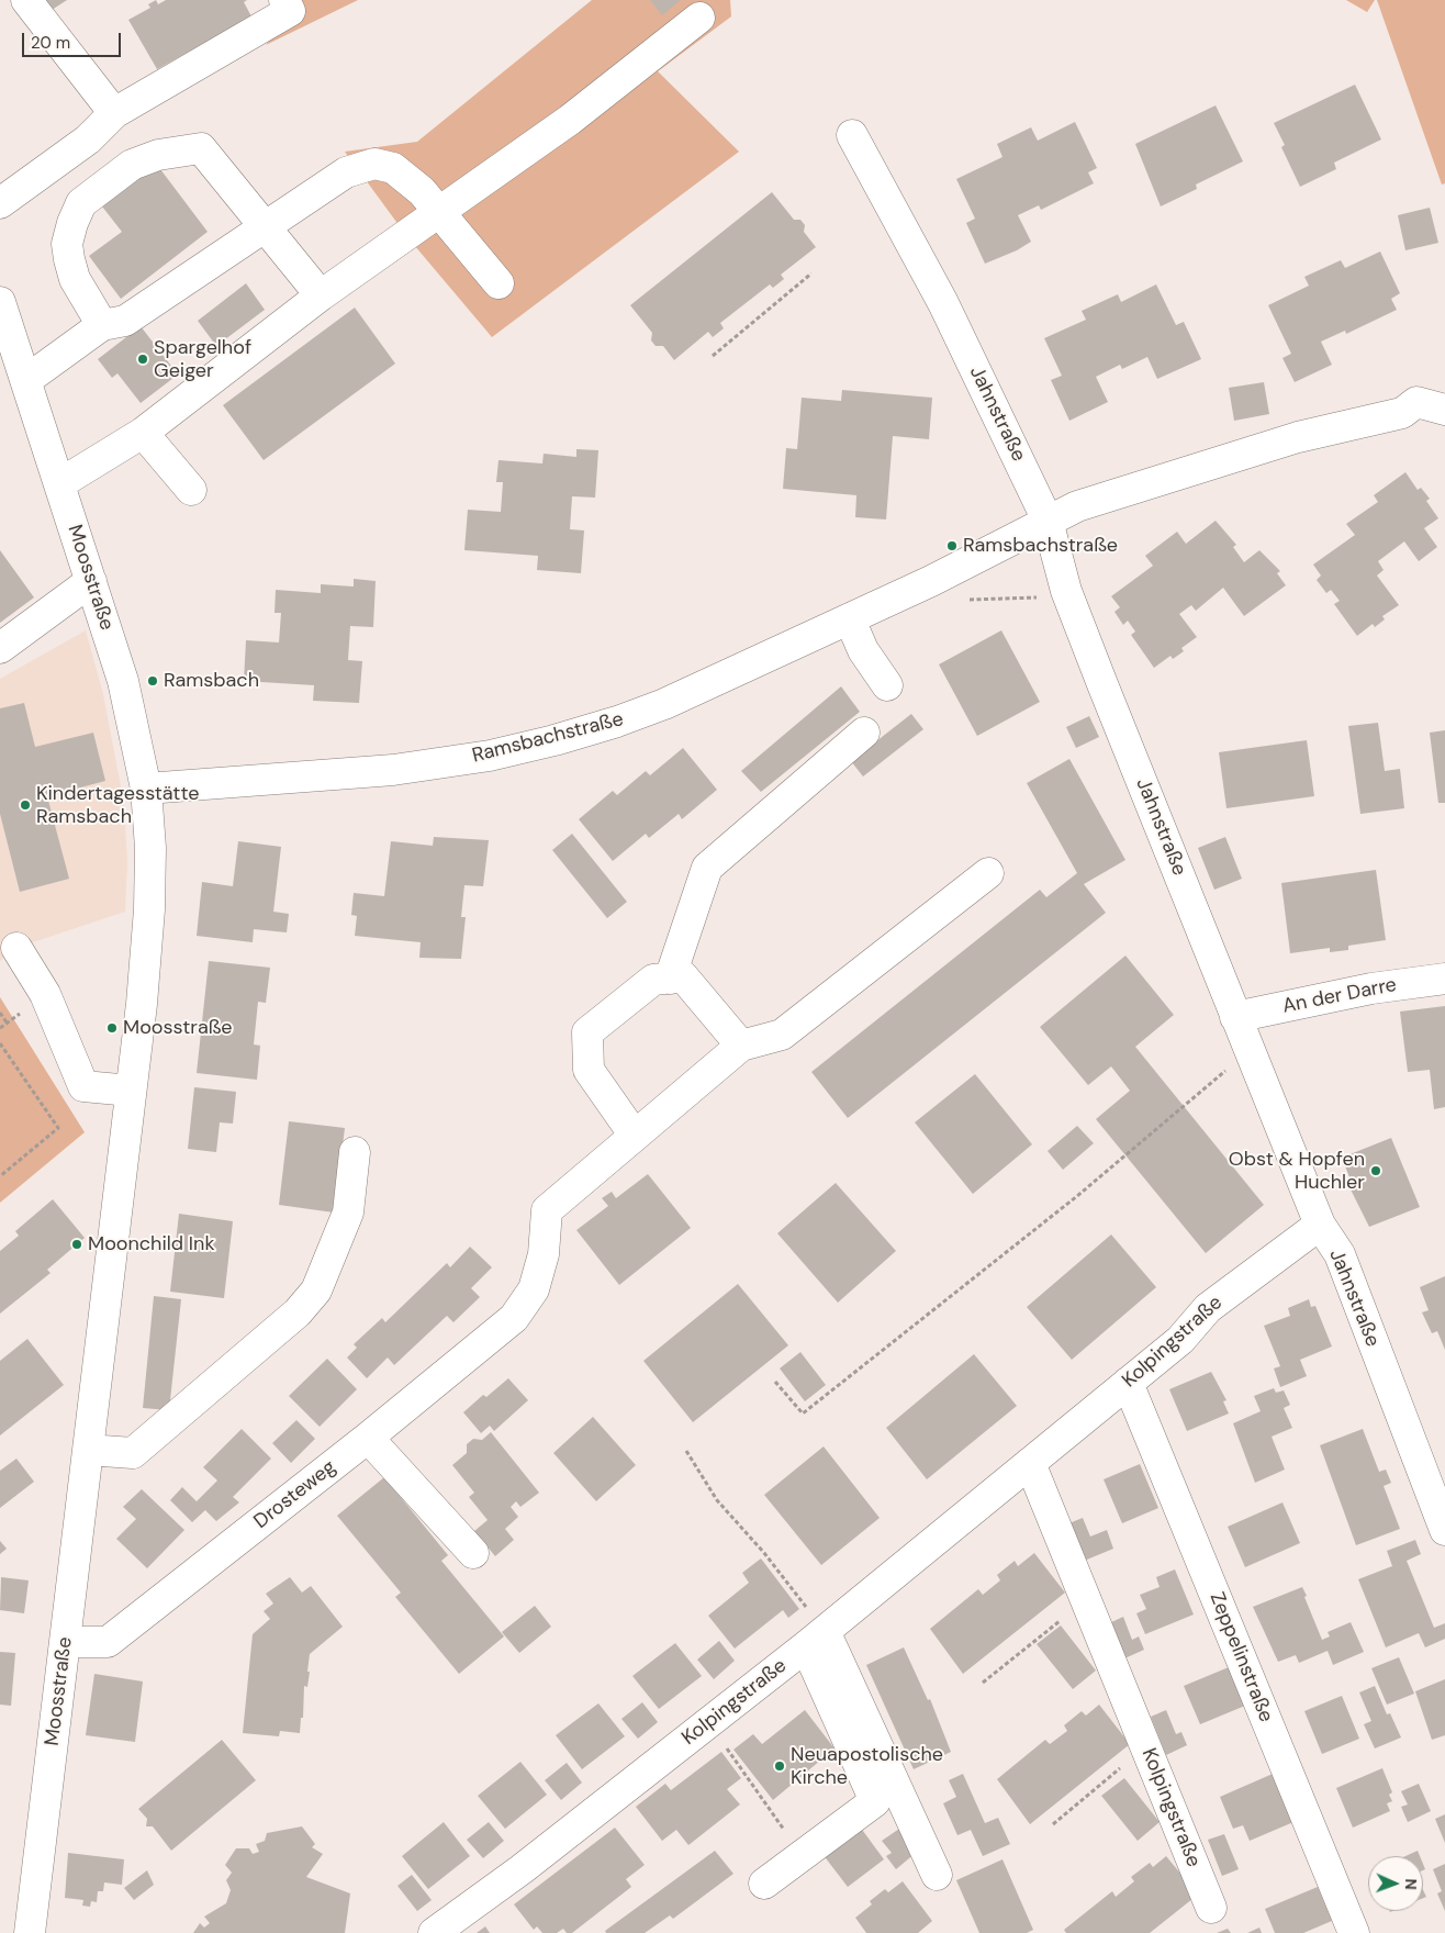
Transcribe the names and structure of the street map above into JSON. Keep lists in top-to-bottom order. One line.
{"streets":{"street":["Jahnstraße","Moosstraße","Ramsbachstraße","An der Darre","Kolpingstraße","Drosteweg","Zeppelinstraße"]},"crossings":[["Jahnstraße","Ramsbachstraße"],["Jahnstraße","An der Darre"],["Jahnstraße","Kolpingstraße"],["Moosstraße","Ramsbachstraße"],["Moosstraße","Drosteweg"],["Kolpingstraße","Zeppelinstraße"]],"places":["Spargelhof Geiger","Ramsbachstraße","Ramsbach","Kindertagesstätte Ramsbach","Moosstraße","Obst & Hopfen Huchler","Moonchild Ink","Neuapostolische Kirche"],"scale_bar":"20 m","north":"right"}
